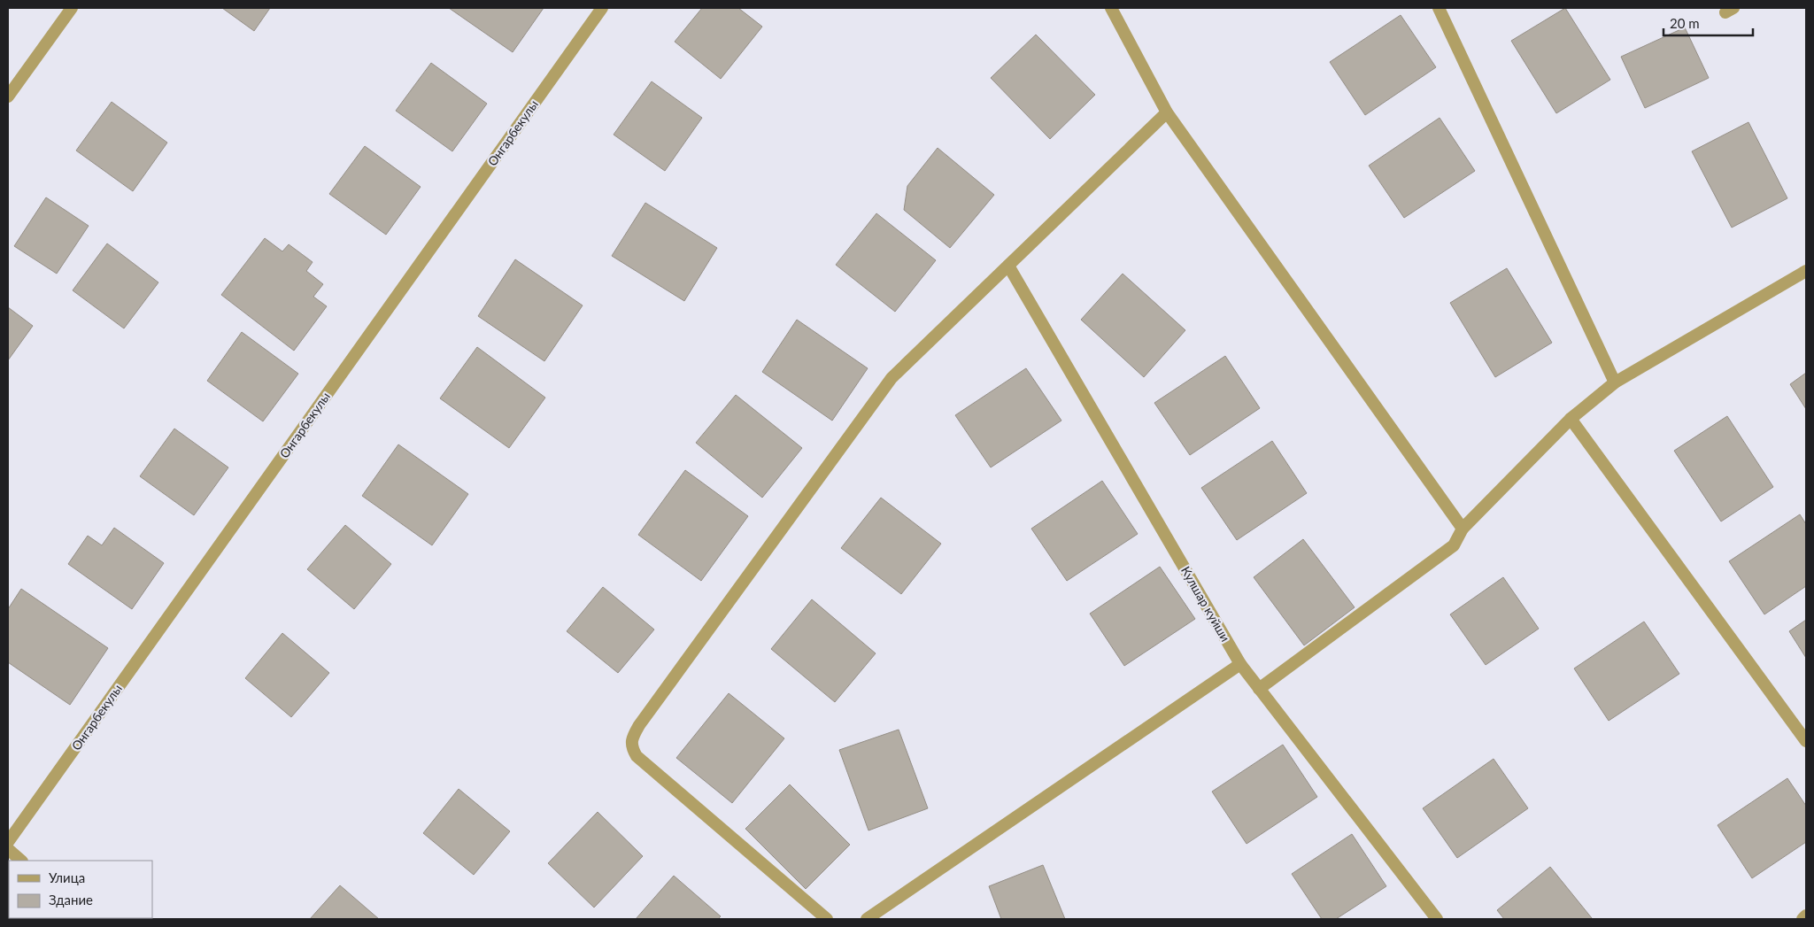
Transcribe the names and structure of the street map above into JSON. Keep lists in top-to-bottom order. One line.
{"streets":{"street":["Онгарбекулы","Кулшар куйши"]},"legend":["Улица","Здание"],"scale_bar":"20 m"}
